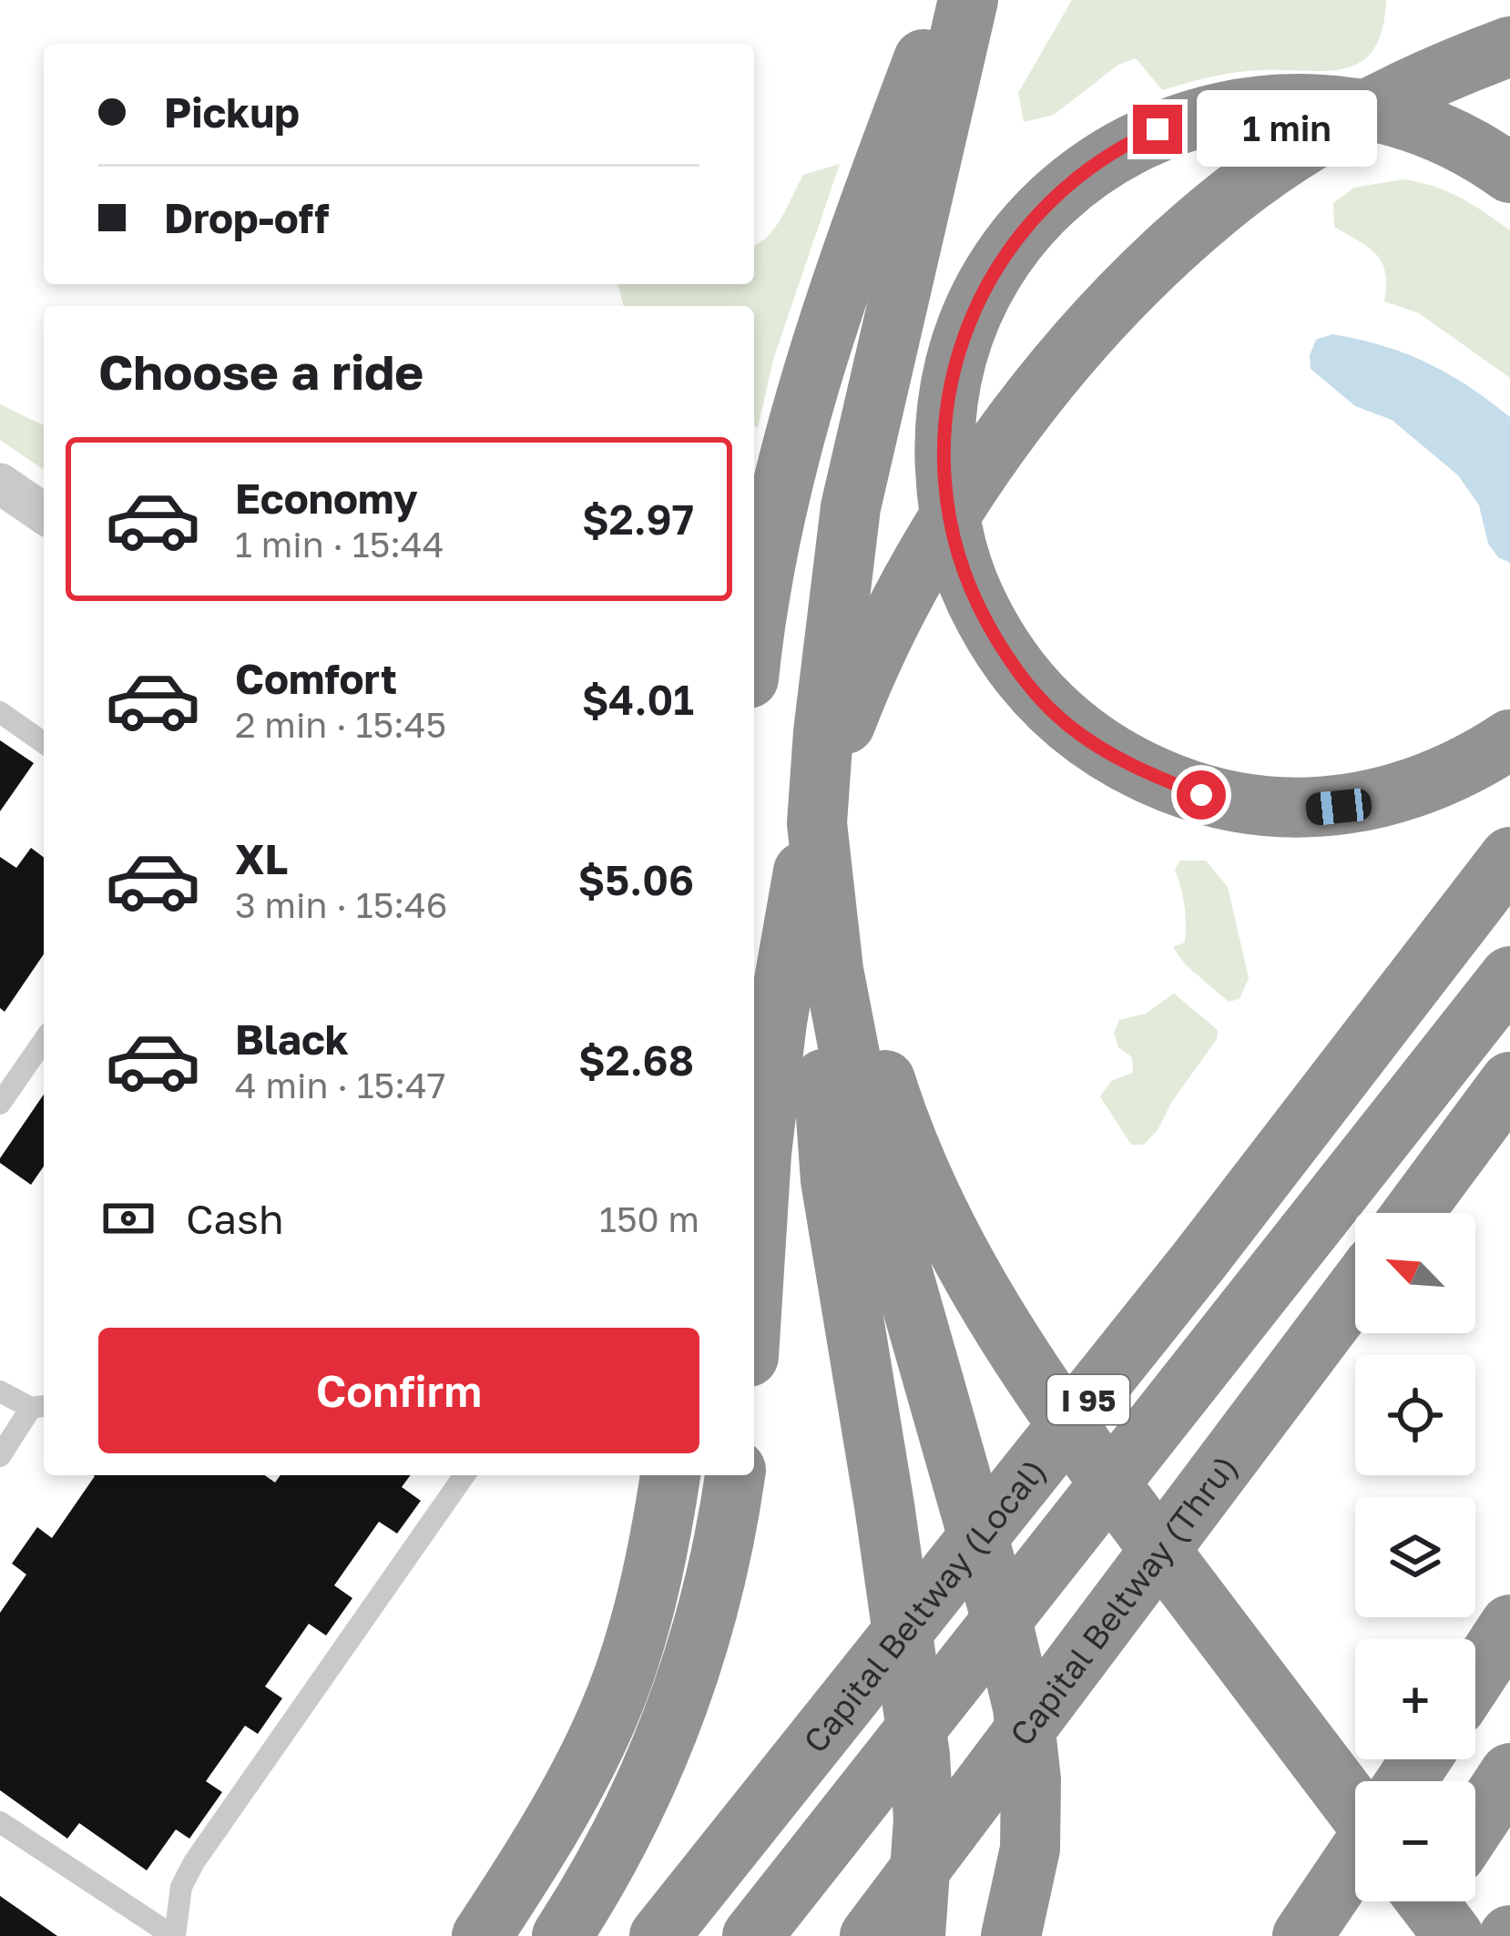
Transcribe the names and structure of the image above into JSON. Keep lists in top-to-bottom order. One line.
{"streets":{"highway":["I 95","Capital Beltway (Thru)","Capital Beltway (Local)"]},"north":"top left","page":{"banner":["Pickup","Drop-off"],"bubble":"1 min","heading":"Choose a ride","list":[{"name":"Economy","note":"1 min · 15:44","value":"$2.97"},{"name":"Comfort","note":"2 min · 15:45","value":"$4.01"},{"name":"XL","note":"3 min · 15:46","value":"$5.06"},{"name":"Black","note":"4 min · 15:47","value":"$2.68"}],"pay":["Cash","150 m"],"map_buttons":["+","−"],"buttons":"Confirm"}}
